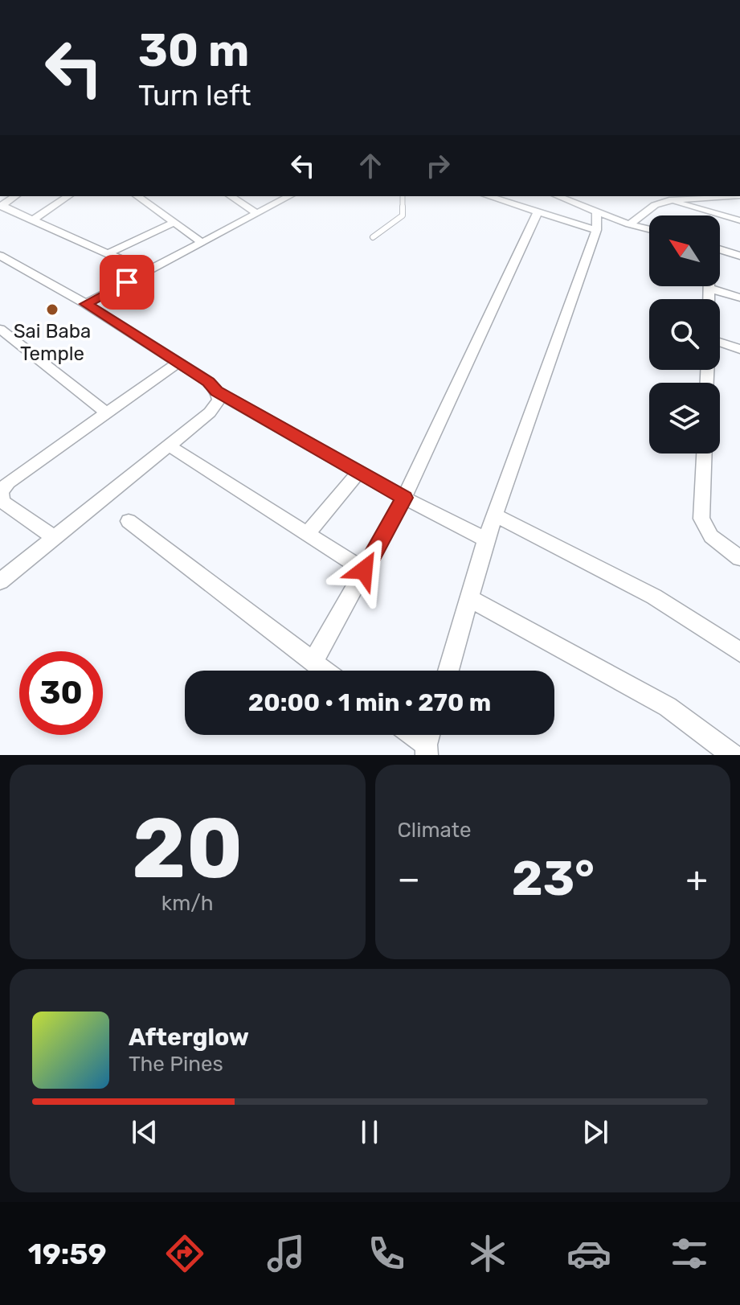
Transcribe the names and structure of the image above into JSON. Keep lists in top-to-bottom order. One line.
{"places":["Sai Baba Temple"],"north":"top left","page":{"turn":["30 m","Turn left"],"limit":"30","trip":"20:00 · 1 min · 270 m","tile":[["20","km/h"],"Climate"],"heat":["−","23°","+"],"song":["Afterglow","The Pines"],"tabs":"19:59"}}
